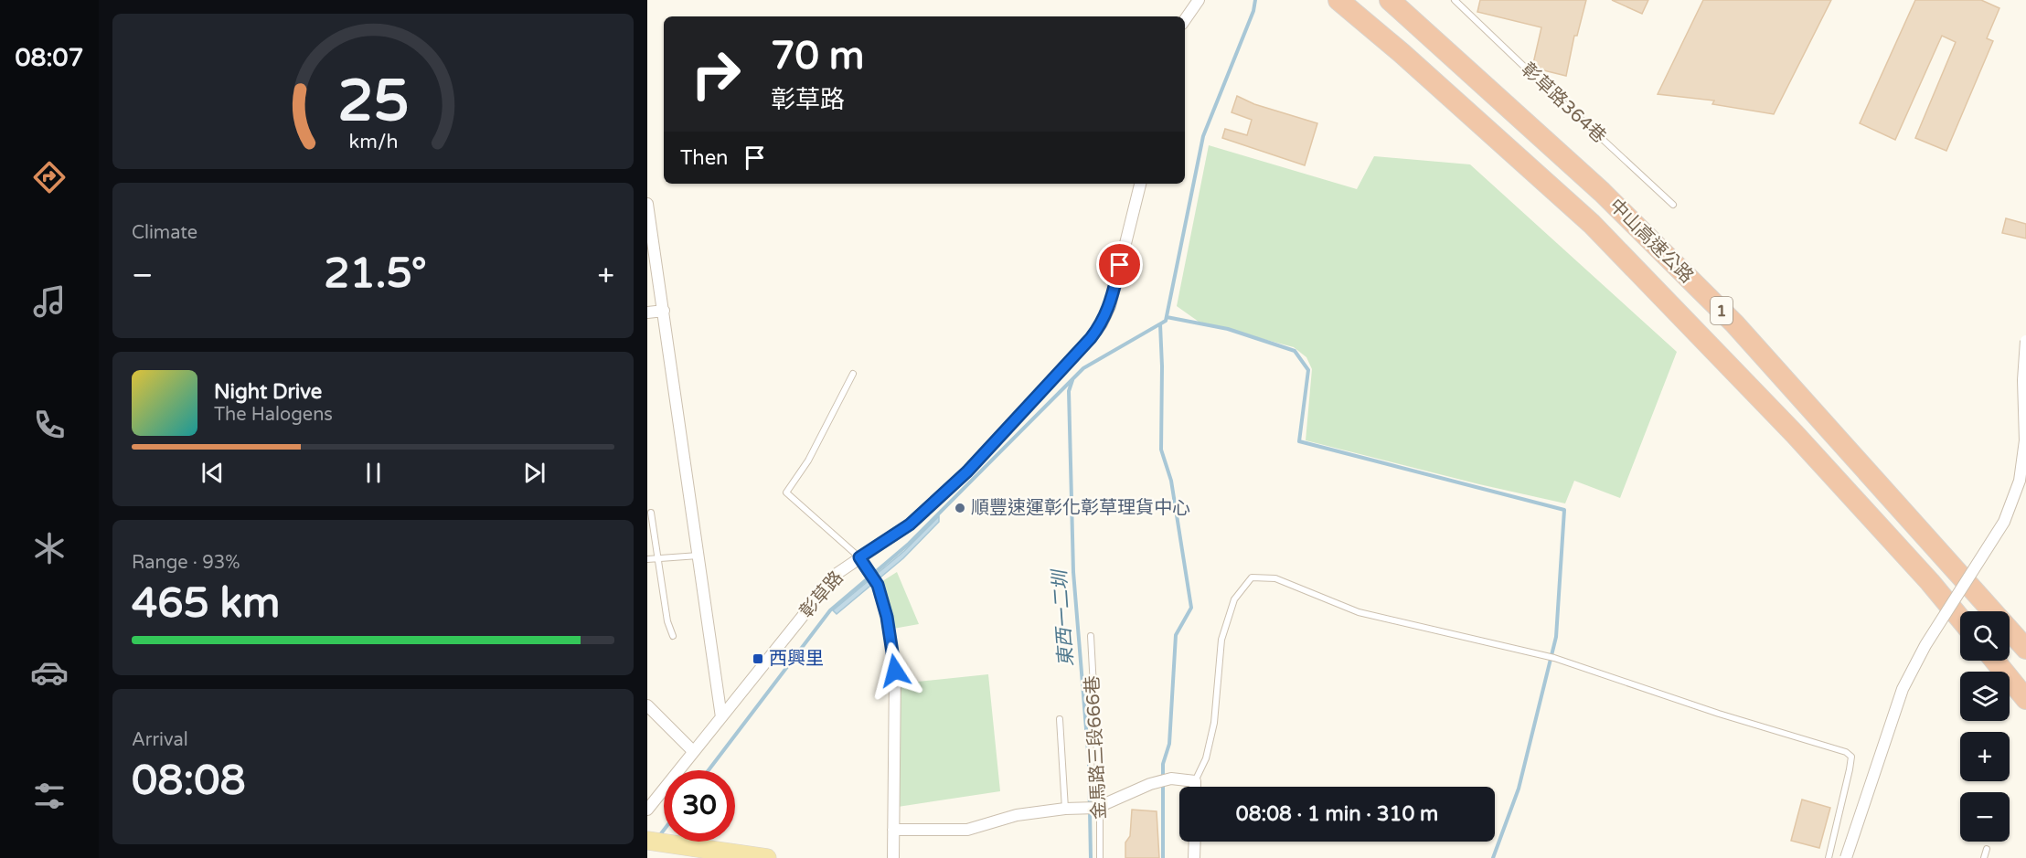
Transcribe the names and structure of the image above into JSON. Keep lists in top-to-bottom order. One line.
{"streets":{"highway":["中山高速公路","1"],"street":["彰草路"],"lane":["彰草路364巷","金馬路三段666巷"]},"water":["東西一二圳"],"places":{"other":["順豐速運彰化彰草理貨中心"],"transit":["西興里"]},"page":{"tabs":"08:07","turn":["70 m","彰草路"],"then":"Then","tile":["Climate",["Range · 93%","465 km"],["Arrival","08:08"]],"heat":["−","21.5°","+"],"song":["Night Drive","The Halogens"],"map_buttons":["+","−"],"limit":"30","trip":"08:08 · 1 min · 310 m","gauge":["25","km/h"]}}
